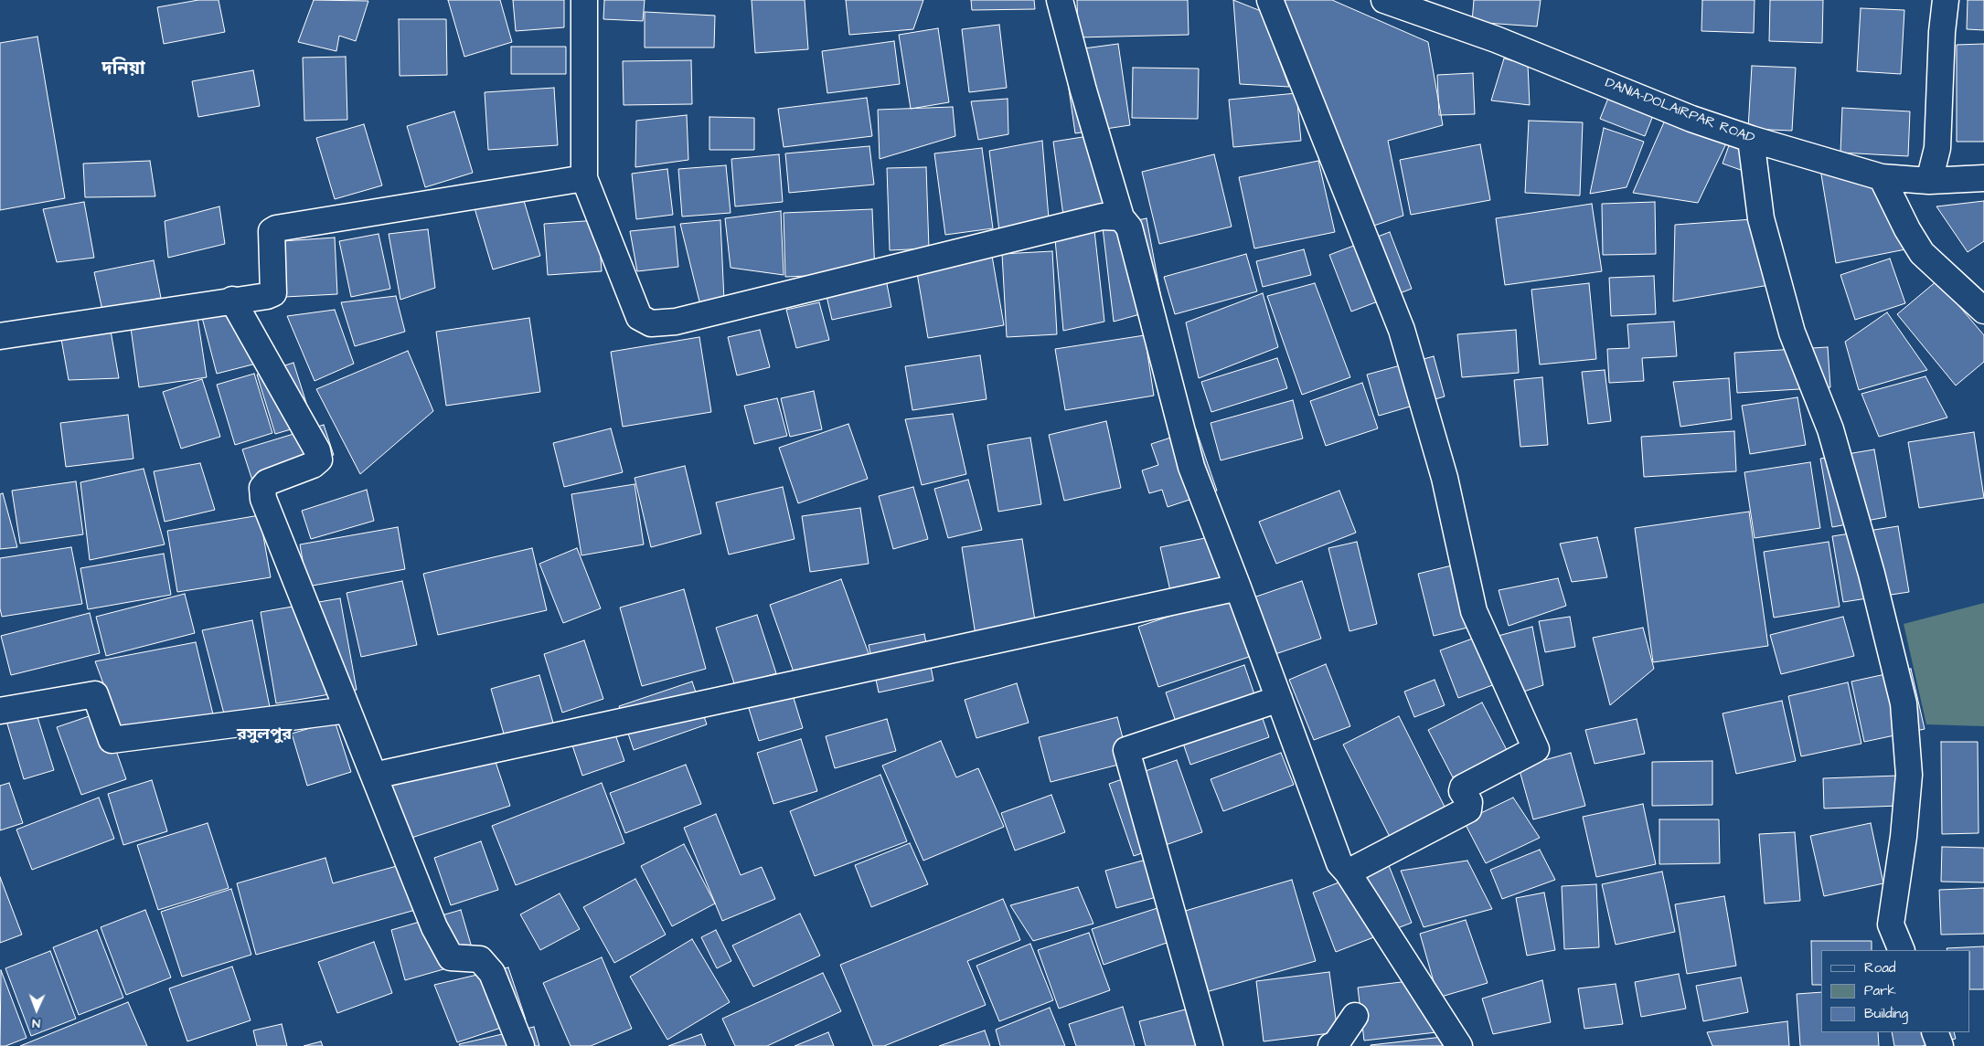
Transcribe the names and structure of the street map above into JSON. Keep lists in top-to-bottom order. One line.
{"streets":{"street":["DANIA-DOLAIRPAR ROAD"]},"districts":["দনিয়া","রসুলপুর"],"legend":["Road","Park","Building"],"north":"bottom"}
